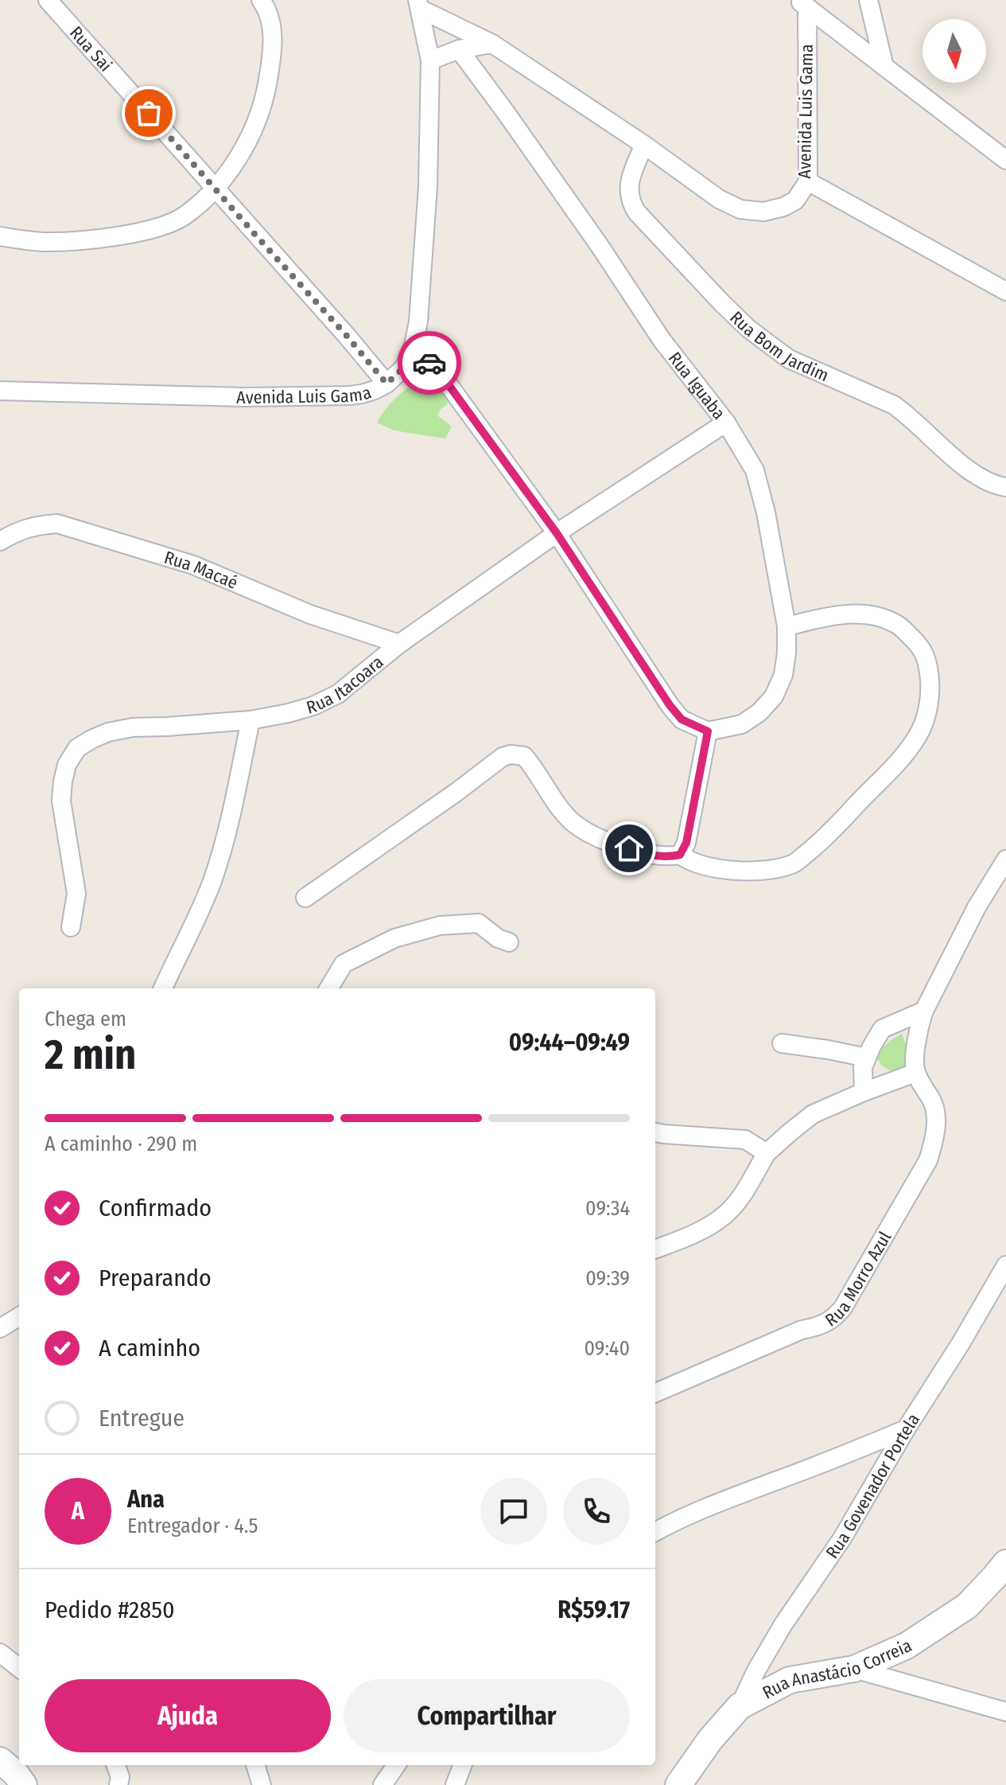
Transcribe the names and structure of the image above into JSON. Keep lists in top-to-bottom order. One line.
{"streets":{"main road":["Rua Anastácio Correia"],"street":["Rua Sai","Avenida Luis Gama","Rua Bom Jardim","Rua Iguaba","Rua Macaé","Rua Itacoara","Rua Morro Azul","Rua Govenador Portela"]},"crossings":[["Rua Sai","Avenida Luis Gama"],["Avenida Luis Gama","Rua Bom Jardim"],["Rua Iguaba","Rua Itacoara"],["Rua Macaé","Rua Itacoara"],["Rua Govenador Portela","Rua Anastácio Correia"]],"north":"bottom","page":{"heading":["2 min","Chega em","09:44–09:49"],"panel":["Ana","Entregador · 4.5","Pedido #2850","R$59.17"],"bar":"A caminho · 290 m","list":[["Confirmado","09:34"],["Preparando","09:39"],["A caminho","09:40"],"Entregue"],"round":"A","buttons":["Ajuda","Compartilhar"]}}
